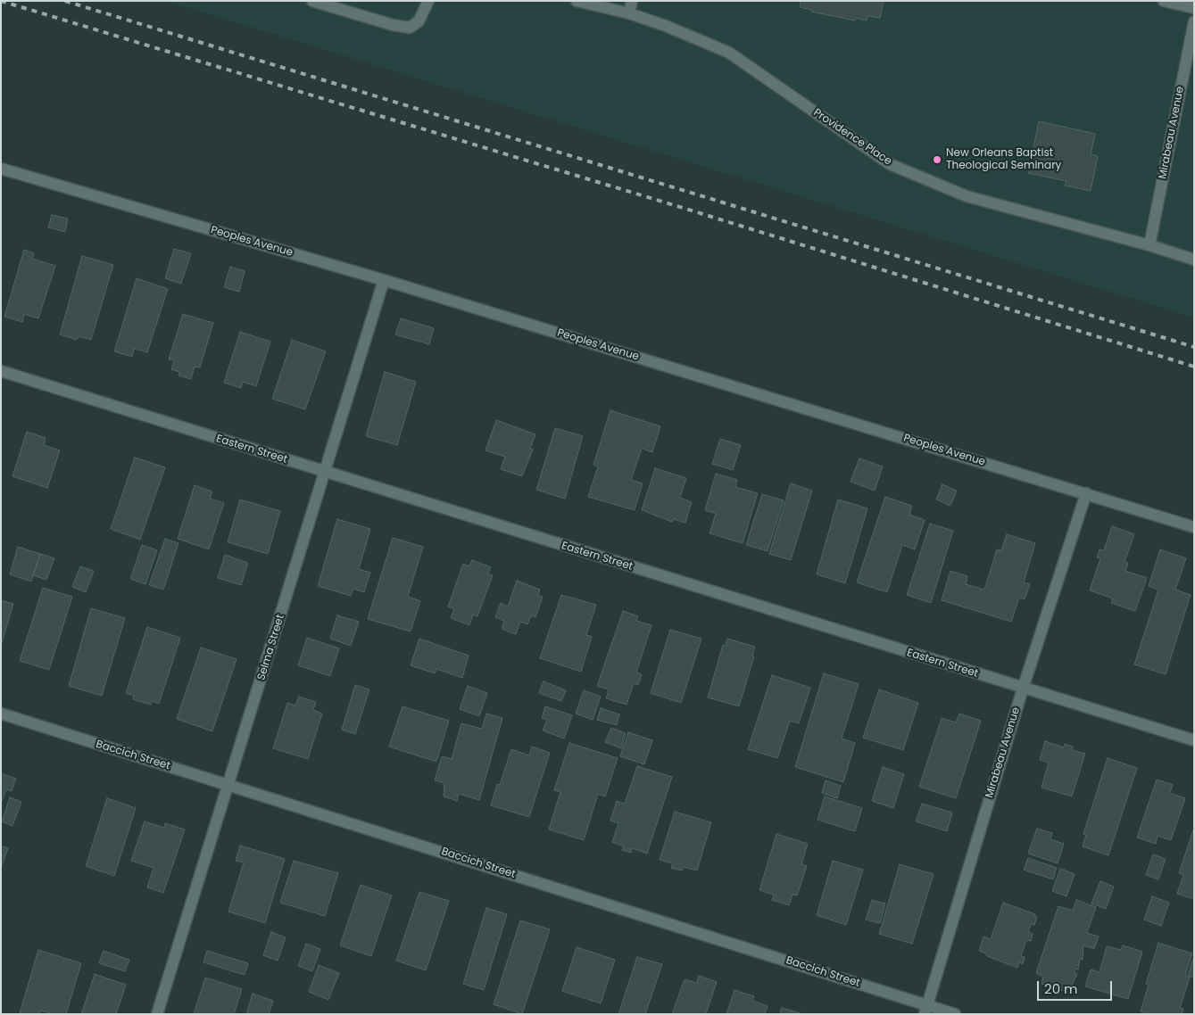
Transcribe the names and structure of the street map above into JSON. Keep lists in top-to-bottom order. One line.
{"streets":{"street":["Mirabeau Avenue","Providence Place","Peoples Avenue","Eastern Street","Selma Street","Baccich Street"]},"crossings":[["Mirabeau Avenue","Providence Place"],["Mirabeau Avenue","Peoples Avenue"],["Mirabeau Avenue","Eastern Street"],["Mirabeau Avenue","Baccich Street"],["Peoples Avenue","Selma Street"],["Eastern Street","Selma Street"],["Selma Street","Baccich Street"]],"places":["New Orleans Baptist Theological Seminary"],"scale_bar":"20 m"}
